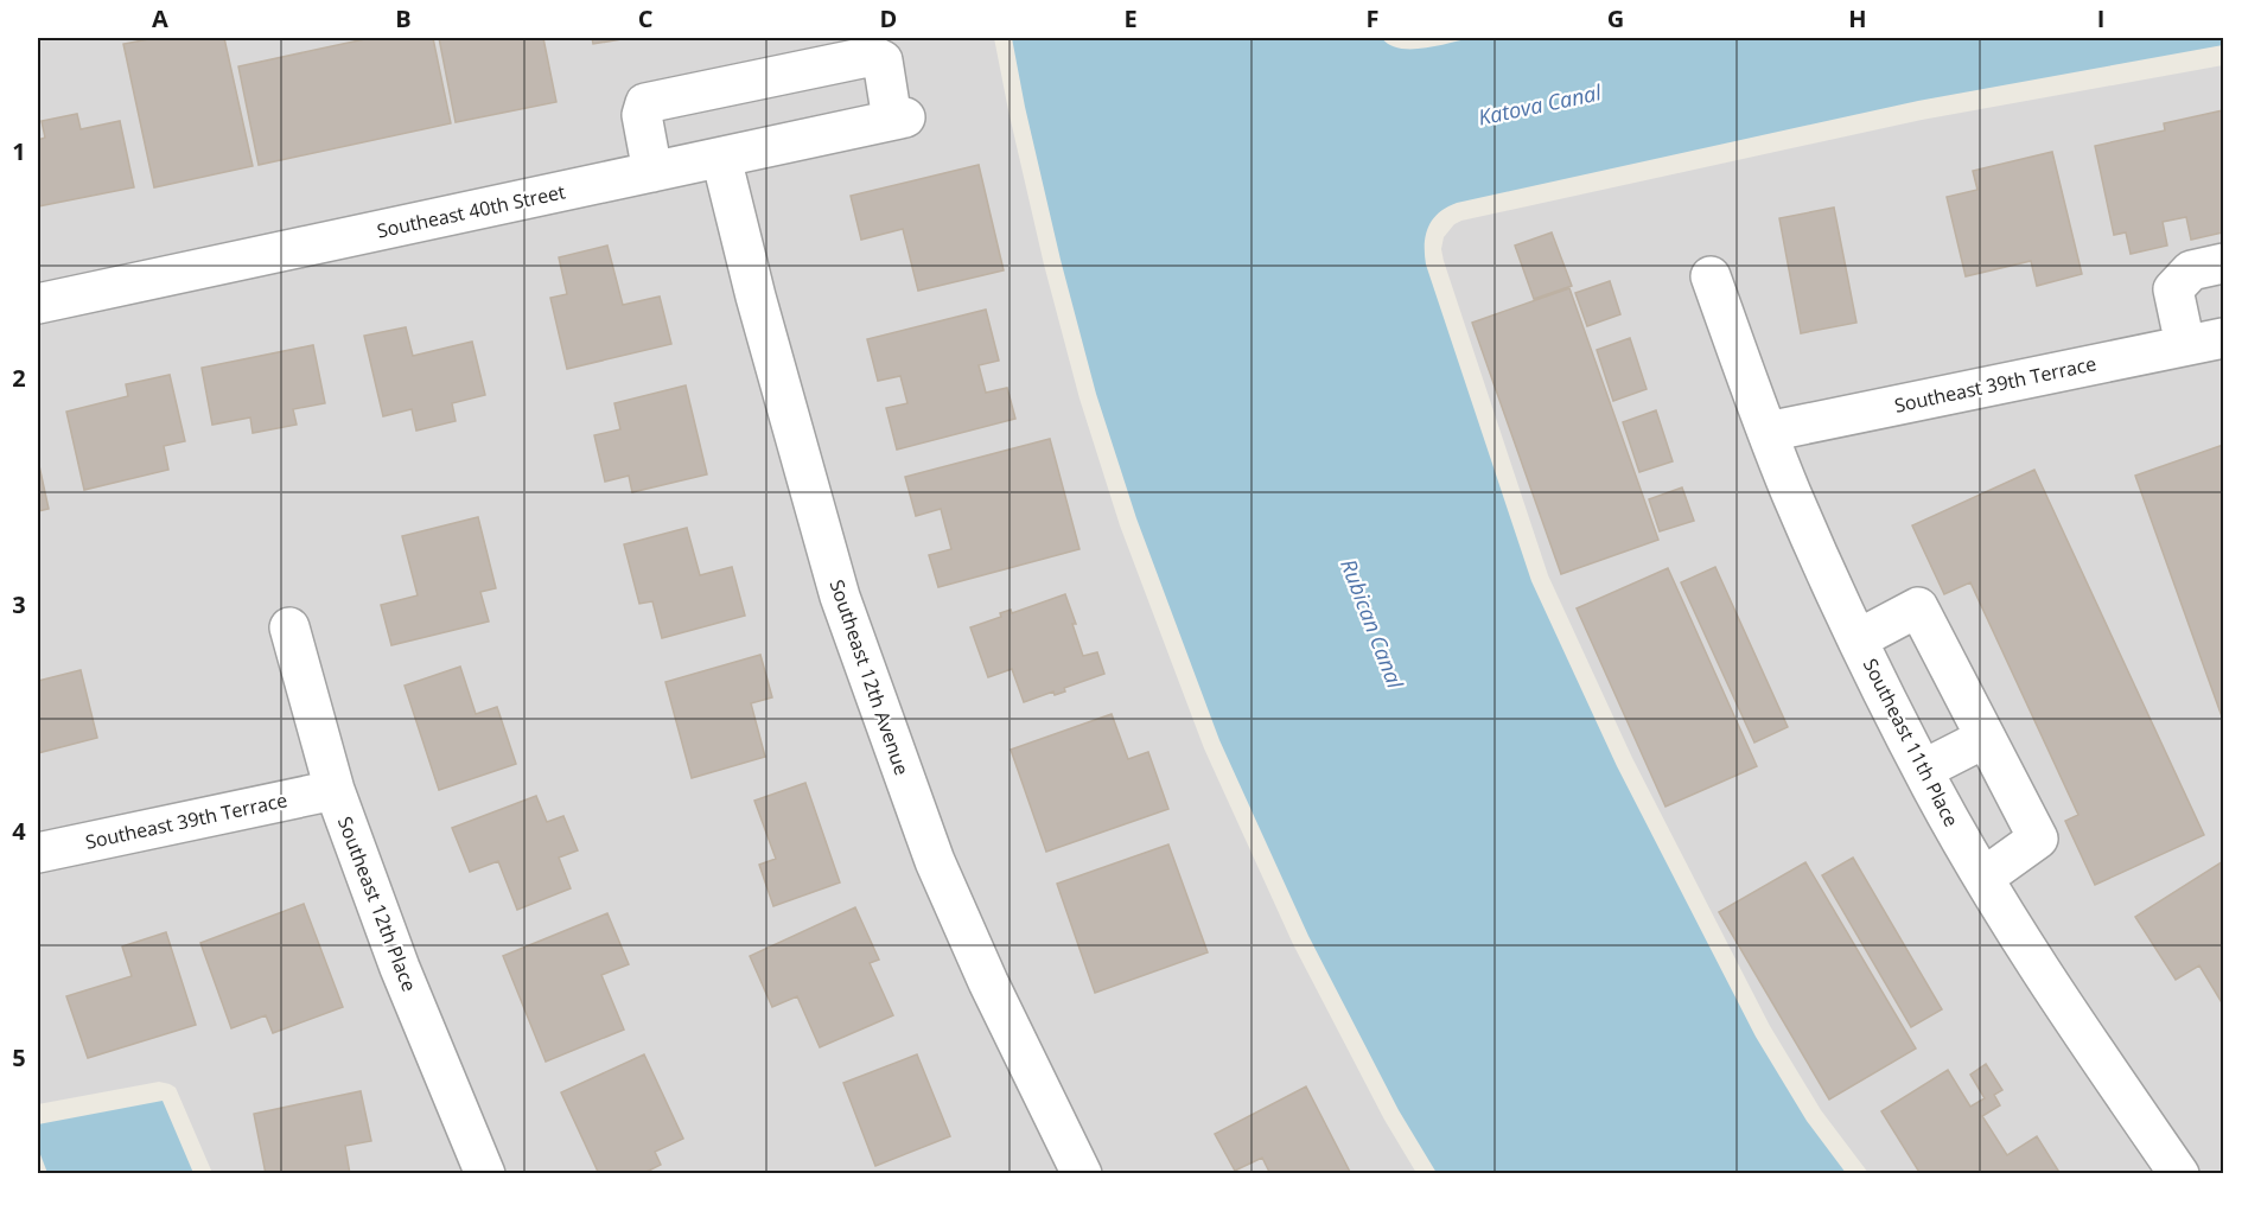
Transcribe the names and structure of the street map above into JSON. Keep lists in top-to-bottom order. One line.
{"streets":{"street":["Southeast 40th Street","Southeast 39th Terrace","Southeast 12th Avenue","Southeast 11th Place","Southeast 12th Place"]},"crossings":[["Southeast 40th Street","Southeast 12th Avenue"],["Southeast 39th Terrace","Southeast 11th Place"],["Southeast 39th Terrace","Southeast 12th Place"]],"water":["Katova Canal","Rubican Canal"],"grid":{"columns":["A","B","C","D","E","F","G","H","I"],"rows":["1","2","3","4","5"]}}
